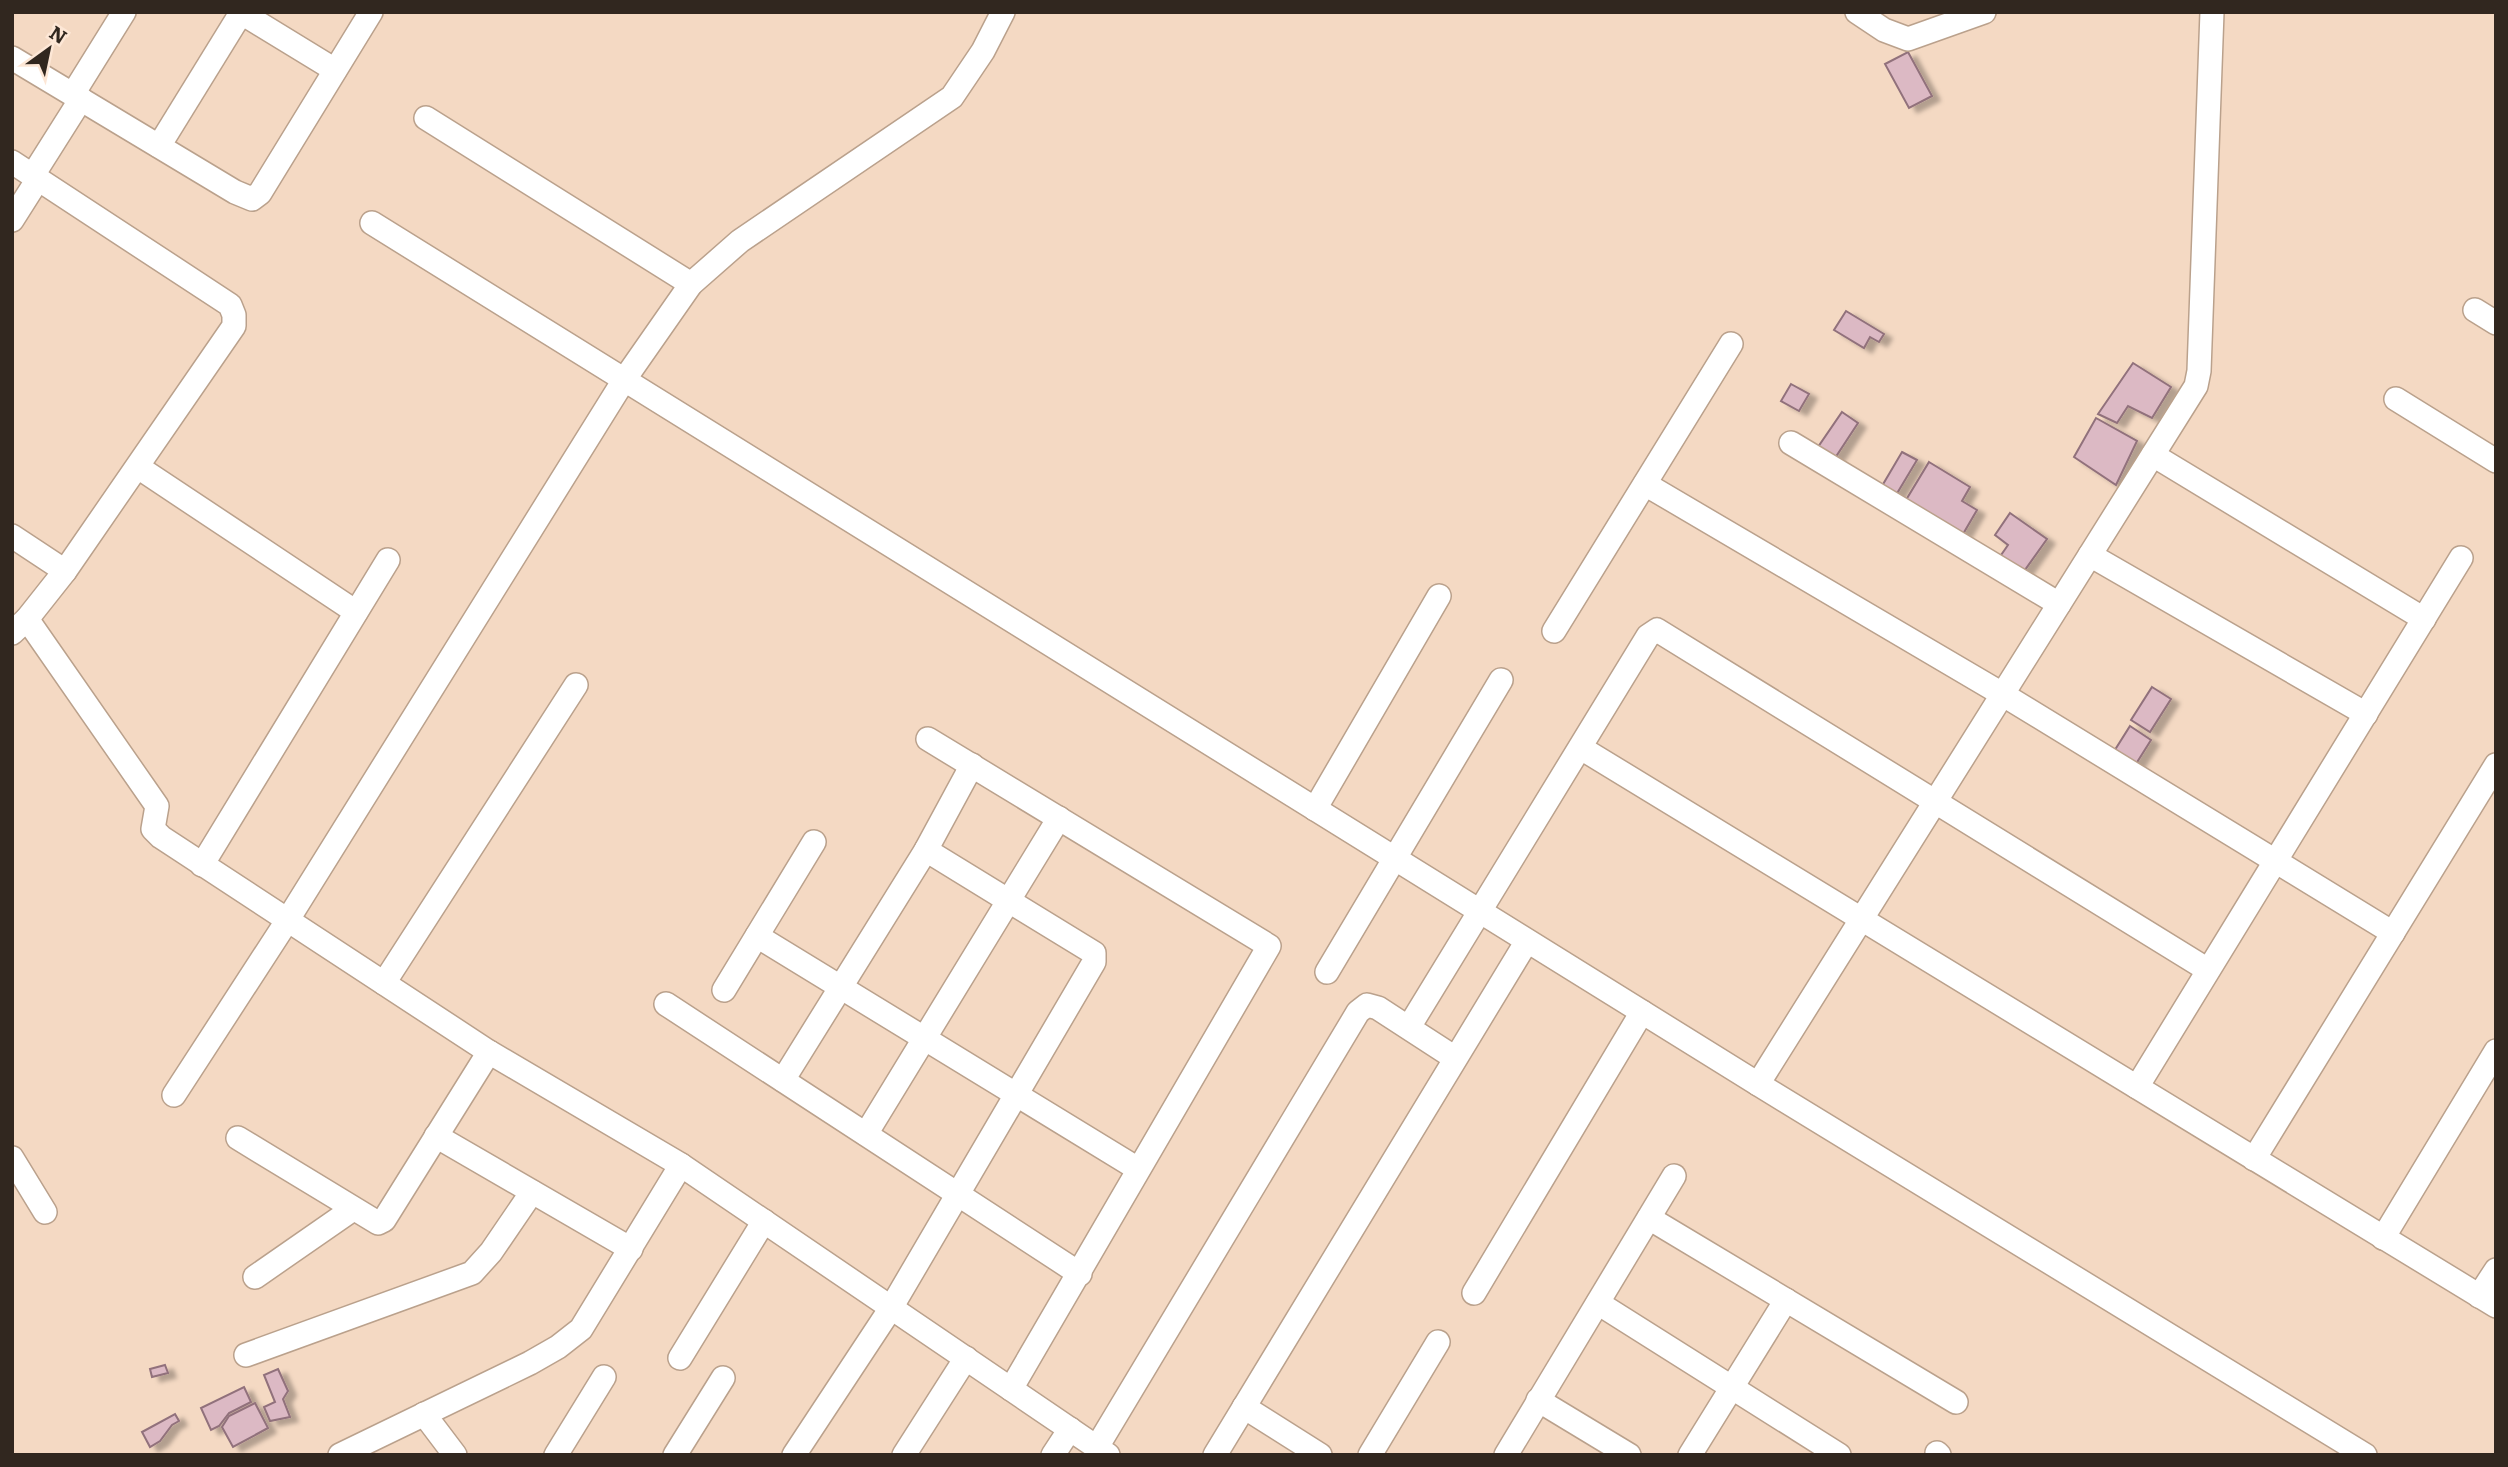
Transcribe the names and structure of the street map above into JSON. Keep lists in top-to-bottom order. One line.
{"north":"top right"}
